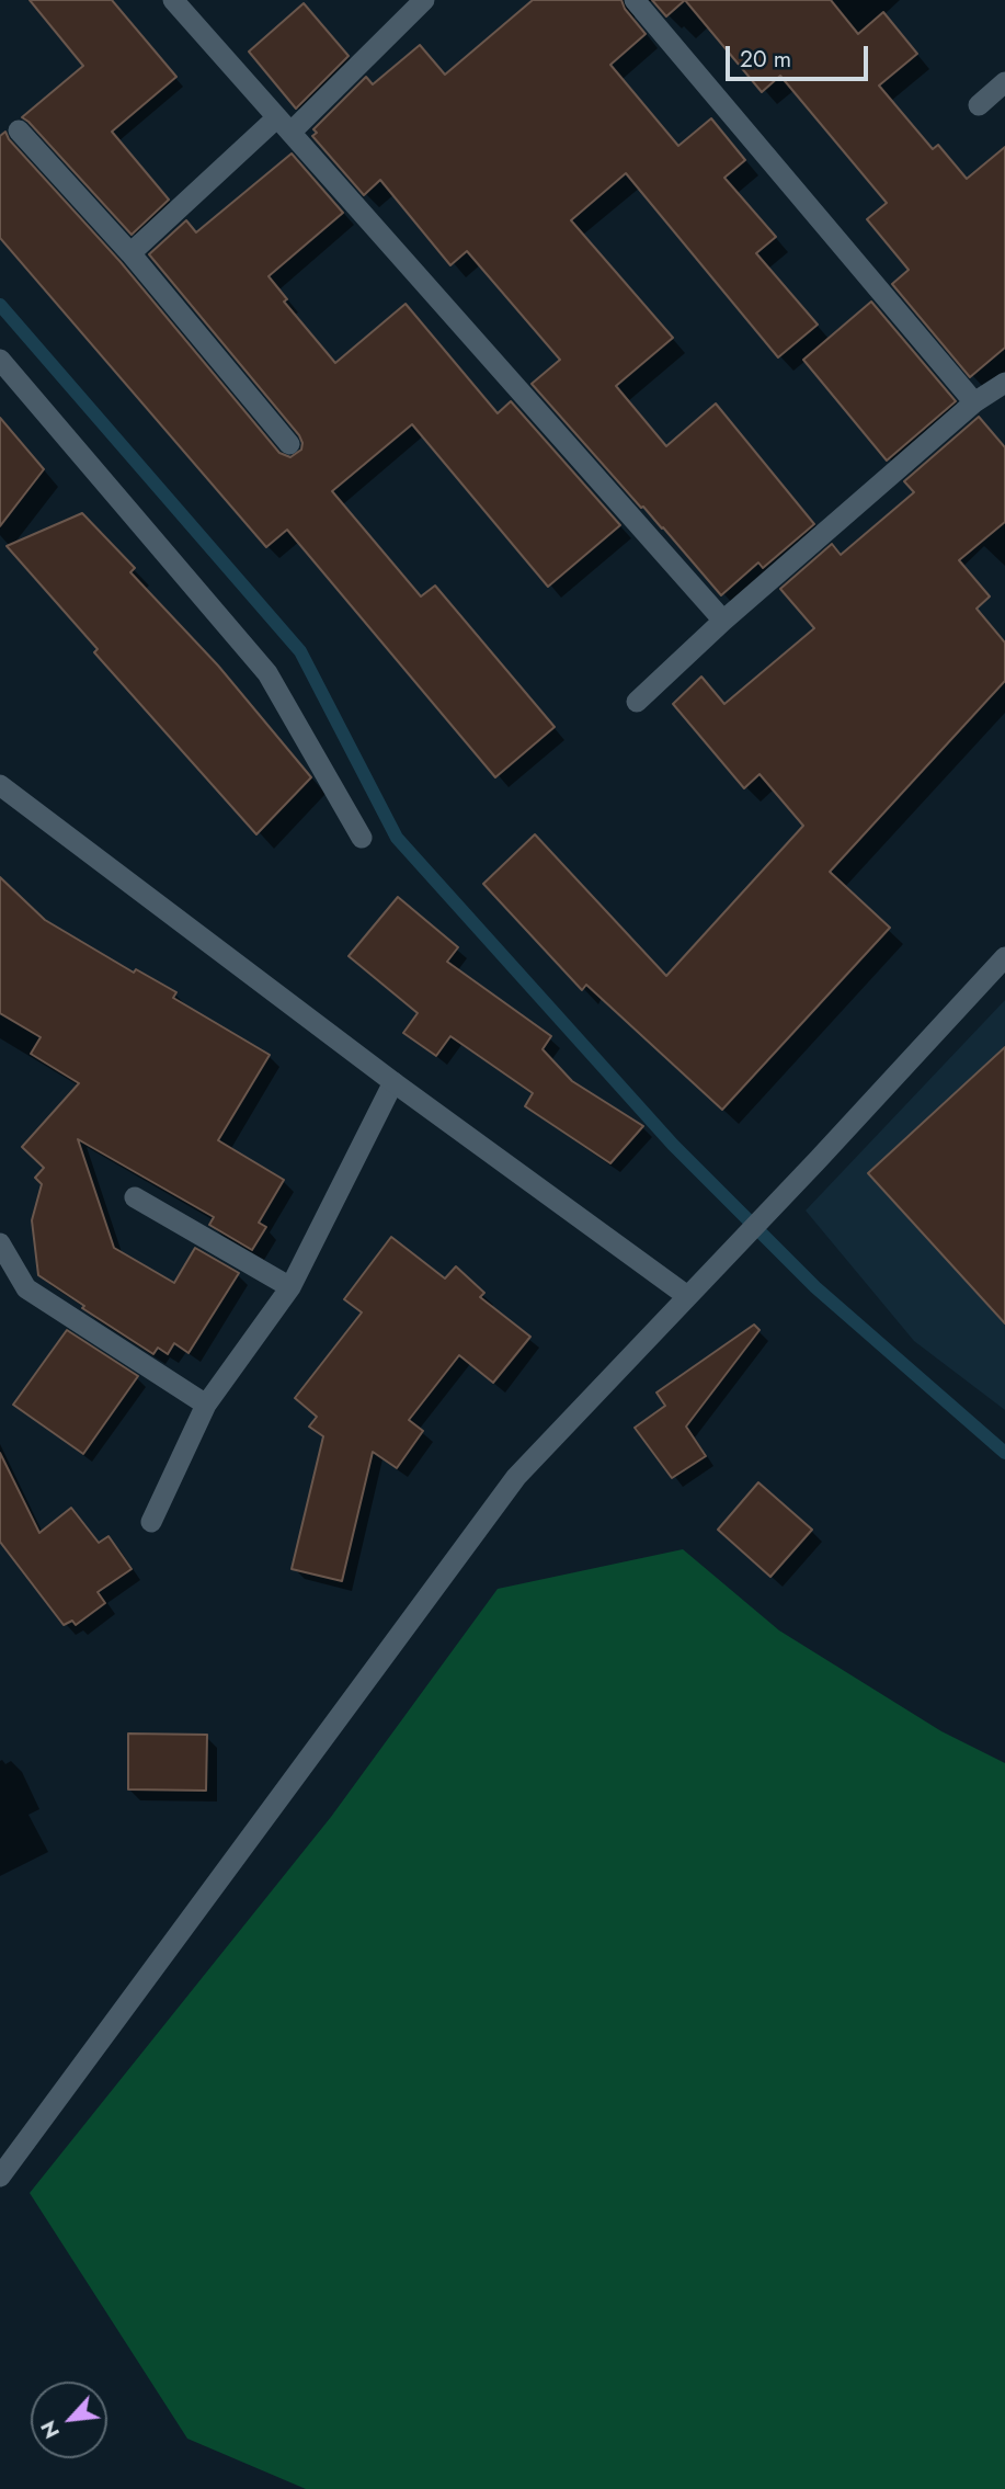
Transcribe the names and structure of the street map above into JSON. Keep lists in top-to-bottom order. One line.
{"scale_bar":"20 m","north":"bottom left"}
